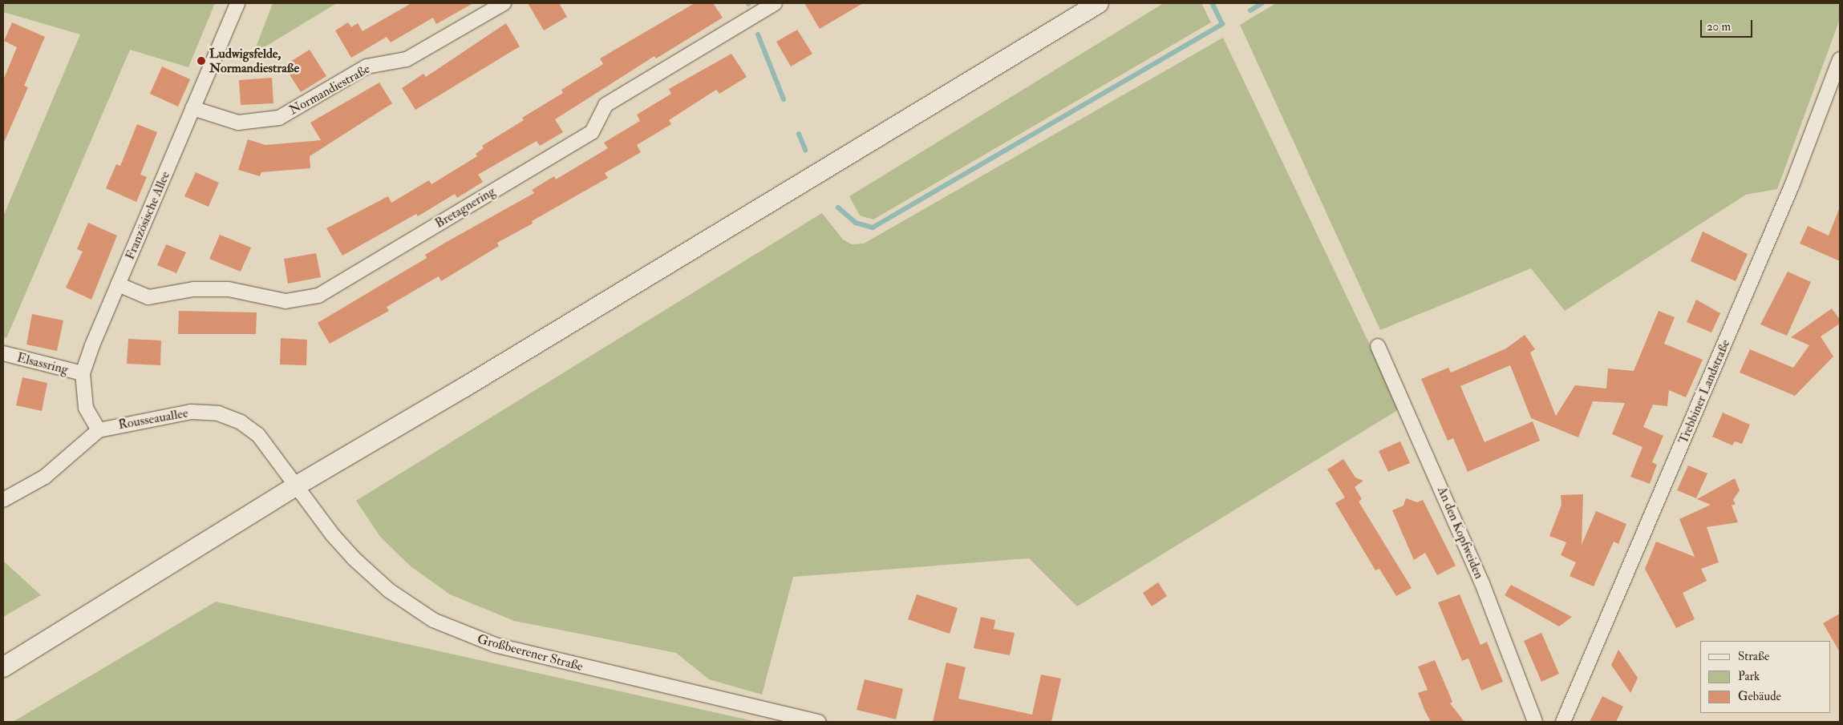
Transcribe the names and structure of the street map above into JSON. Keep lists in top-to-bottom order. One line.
{"streets":{"street":["Normandiestraße","Bretagnering","Französische Allee","Elsassring","Trebbiner Landstraße","Rousseauallee","An den Kopfweiden","Großbeerener Straße"]},"crossings":[["Normandiestraße","Französische Allee"],["Bretagnering","Französische Allee"],["Französische Allee","Elsassring"],["Französische Allee","Rousseauallee"],["Rousseauallee","Großbeerener Straße"]],"places":["Ludwigsfelde, Normandiestraße"],"legend":["Straße","Park","Gebäude"],"scale_bar":"20 m"}
